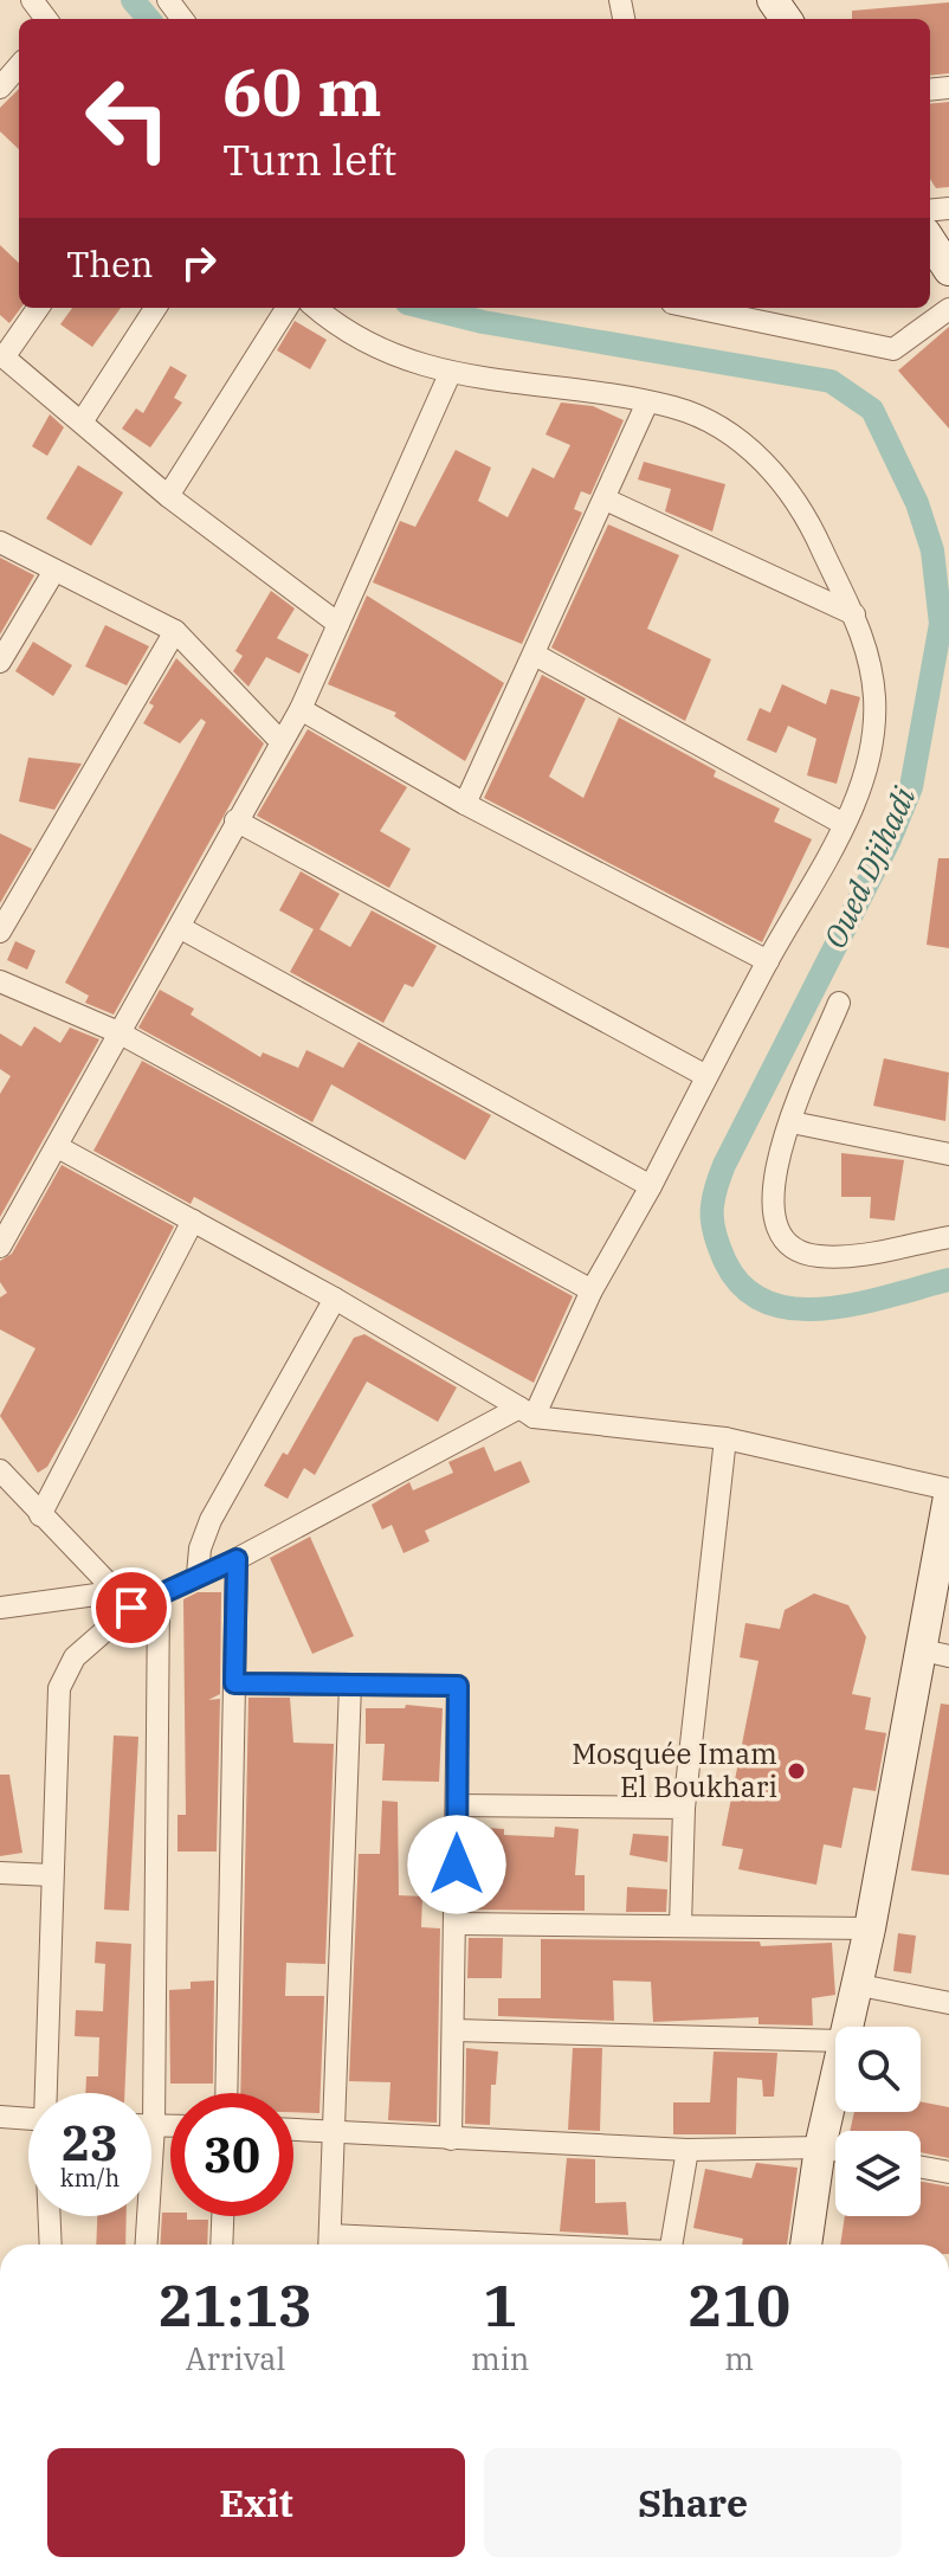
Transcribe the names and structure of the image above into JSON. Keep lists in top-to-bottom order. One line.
{"water":["Oued Djihadi"],"places":["Mosquée Imam El Boukhari"],"page":{"turn":["60 m","Turn left"],"then":"Then","speed":"23 km/h","limit":"30","eta":["21:13","Arrival","1","min","210","m"],"buttons":["Exit","Share"]}}
